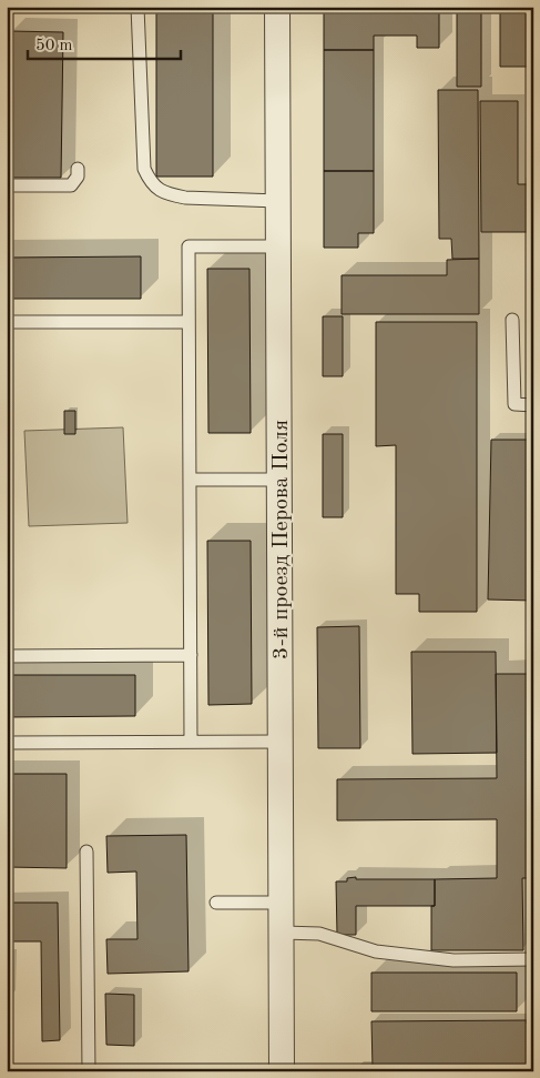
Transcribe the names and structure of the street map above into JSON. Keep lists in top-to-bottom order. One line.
{"streets":{"street":["3-й проезд Перова Поля"]},"scale_bar":"50 m"}
